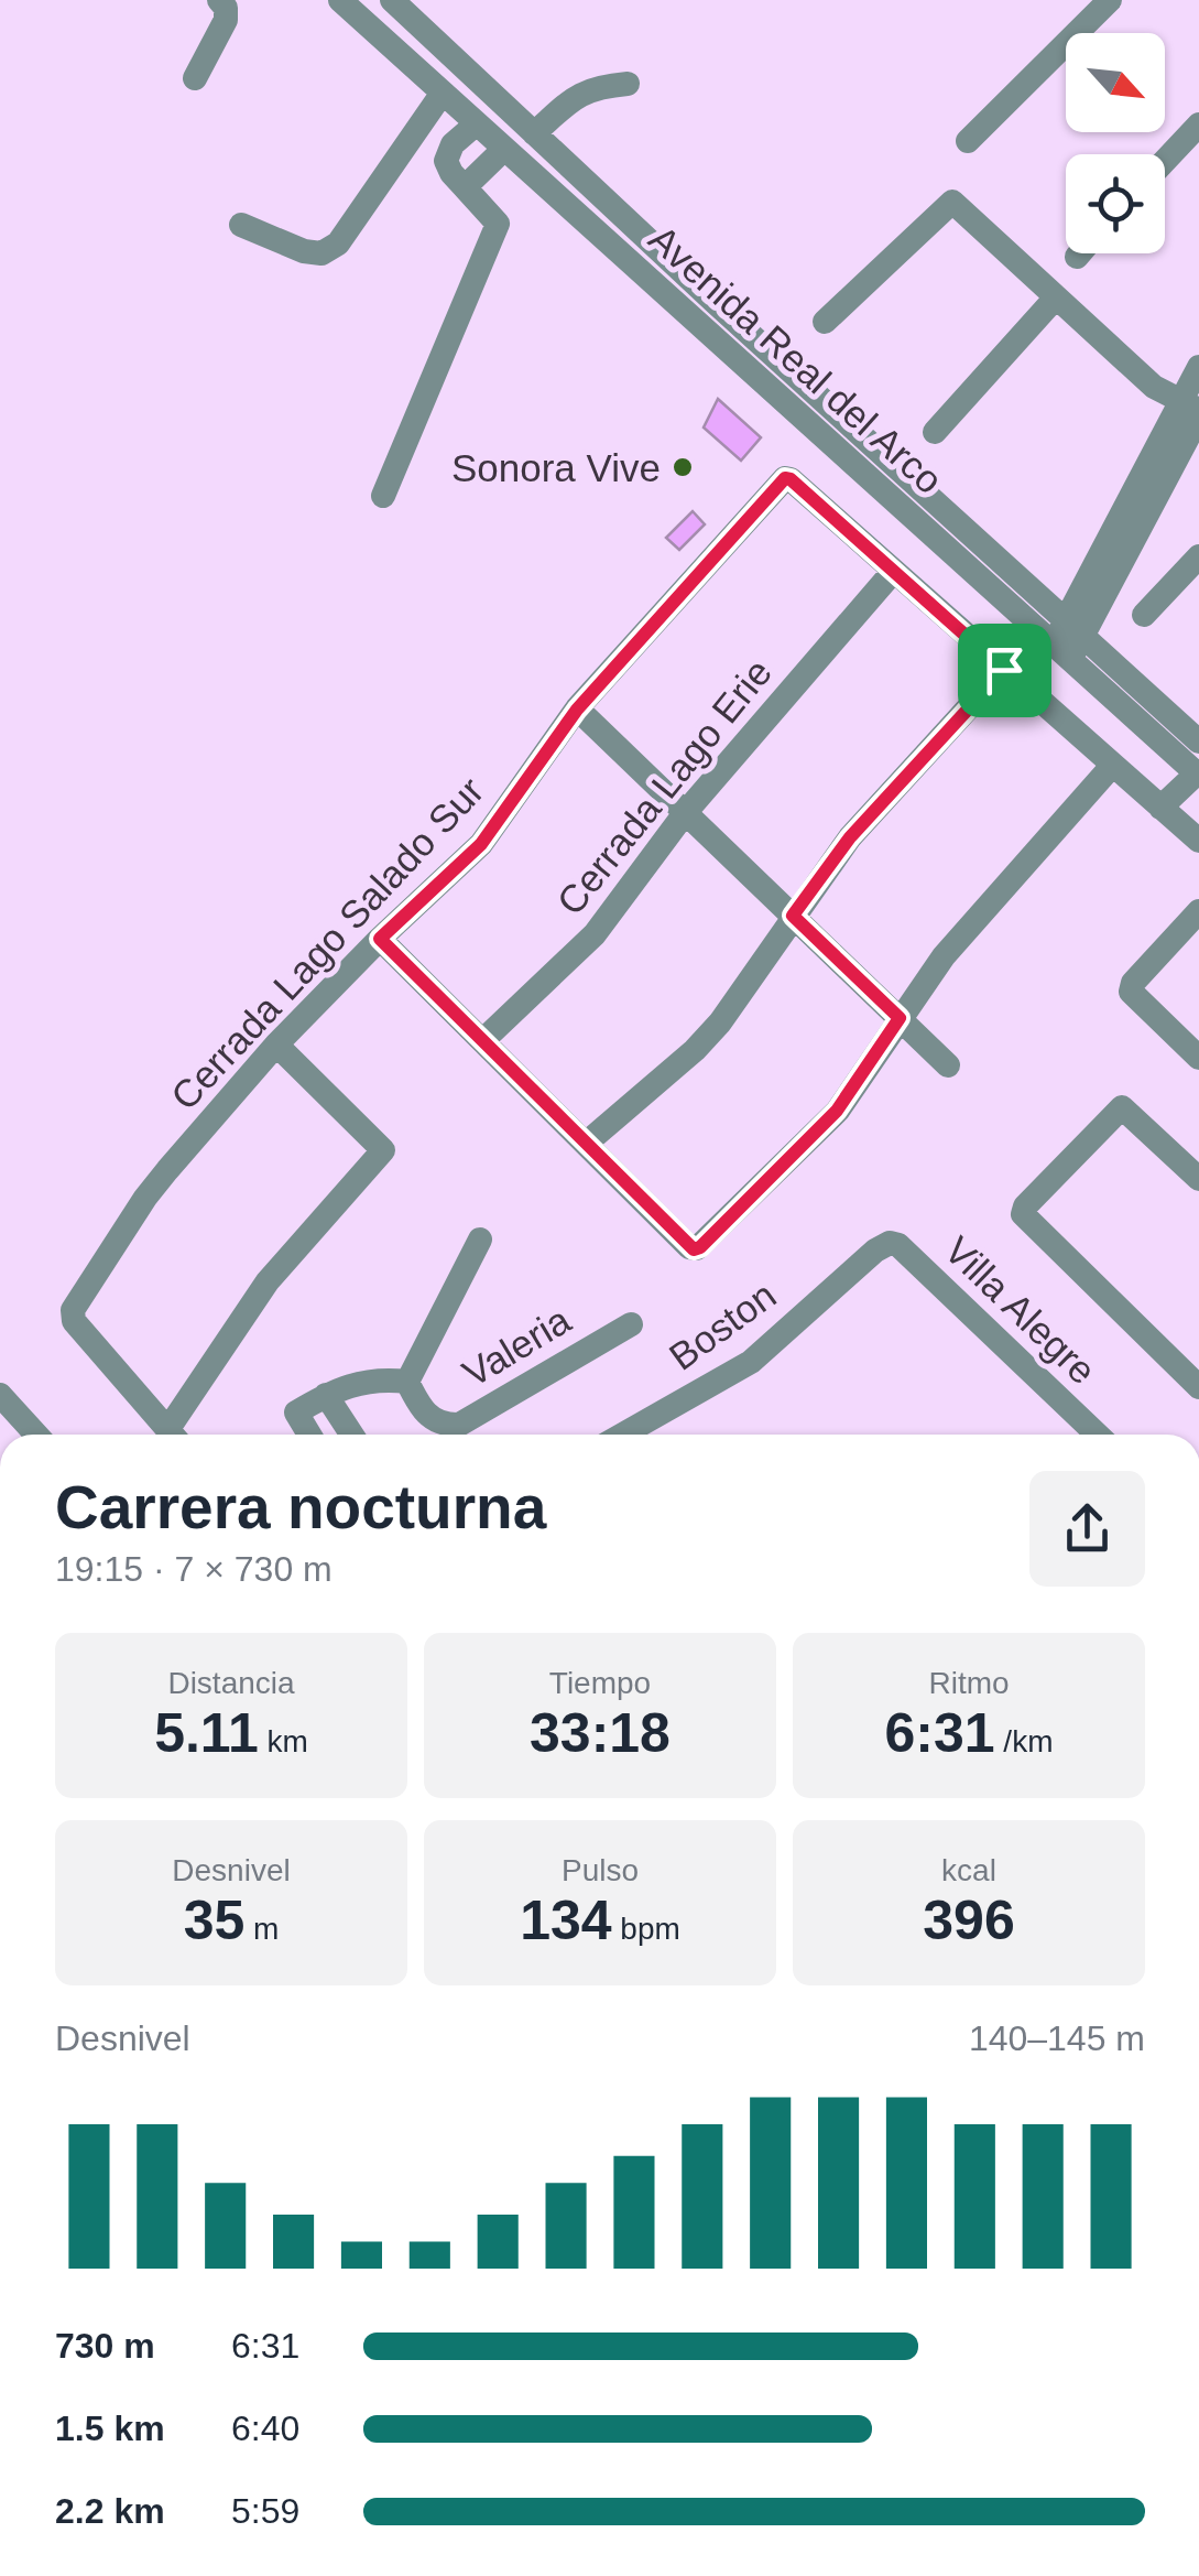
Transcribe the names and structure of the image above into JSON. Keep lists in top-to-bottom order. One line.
{"streets":{"street":["Avenida Real del Arco","Cerrada Lago Erie","Cerrada Lago Salado Sur","Villa Alegre","Boston","Valeria"]},"crossings":[["Cerrada Lago Erie","Cerrada Lago Salado Sur"],["Villa Alegre","Boston"]],"places":["Sonora Vive"],"north":"bottom right","page":{"heading":["Carrera nocturna","19:15 · 7 × 730 m"],"stats":[["Distancia","5.11 km"],["Tiempo","33:18"],["Ritmo","6:31 /km"],["Desnivel","35 m"],["Pulso","134 bpm"],["kcal","396"]],"chart":["Desnivel","140–145 m"],"list":[{"name":"730 m","note":"6:31"},{"name":"1.5 km","note":"6:40"},{"name":"2.2 km","note":"5:59"}]}}
